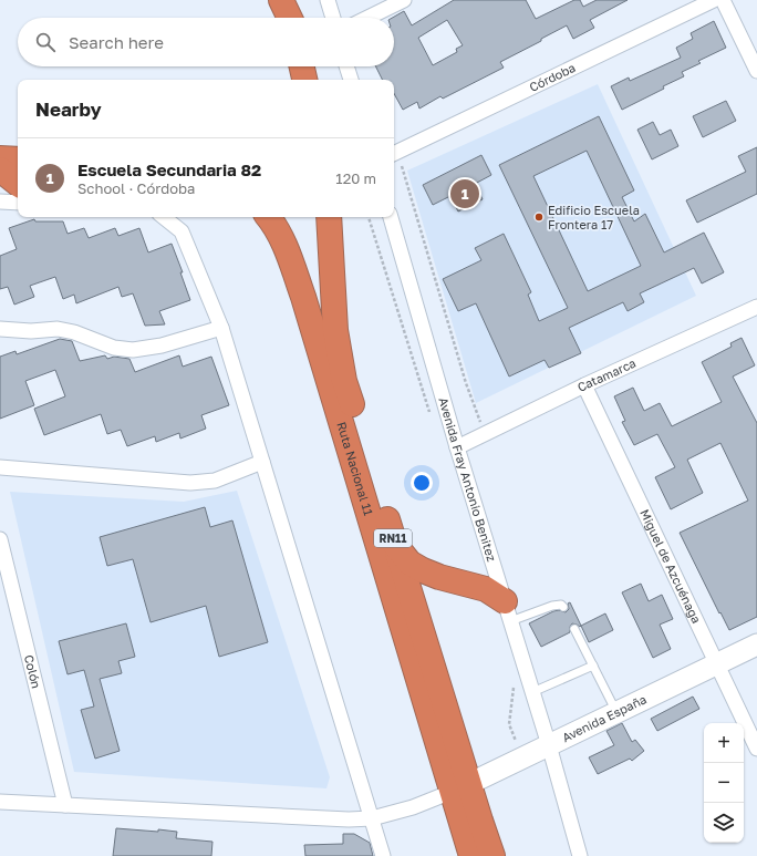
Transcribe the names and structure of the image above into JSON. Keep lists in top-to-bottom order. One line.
{"streets":{"highway":["Ruta Nacional 11","RN11"],"main road":["Avenida España"],"street":["Córdoba","Catamarca","Avenida Fray Antonio Benitez","Miguel de Azcuénaga","Colón"]},"crossings":[["Catamarca","Avenida Fray Antonio Benitez"],["Catamarca","Miguel de Azcuénaga"],["Ruta Nacional 11","Avenida España"],["Avenida Fray Antonio Benitez","Avenida España"],["Miguel de Azcuénaga","Avenida España"]],"places":["Edificio Escuela Frontera 17"],"page":{"search":"Search here","heading":"Nearby","list":[{"mark":"1","name":"Escuela Secundaria 82","note":"School · Córdoba","value":"120 m"}],"pins":"1","map_buttons":["+","−"]}}
